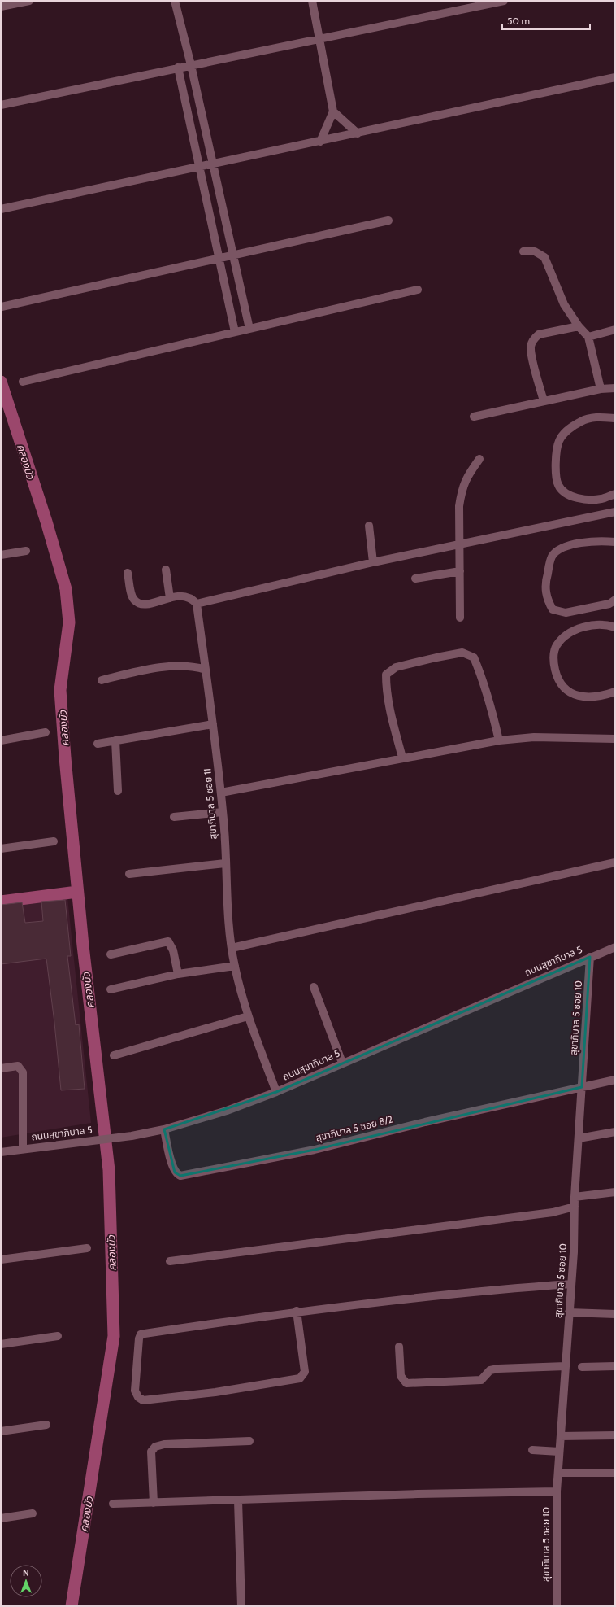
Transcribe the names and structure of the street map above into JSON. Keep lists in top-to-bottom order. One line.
{"streets":{"street":["สุขาภิบาล 5 ซอย 11","ถนนสุขาภิบาล 5","สุขาภิบาล 5 ซอย 10","สุขาภิบาล 5 ซอย 8/2"]},"crossings":[["สุขาภิบาล 5 ซอย 11","ถนนสุขาภิบาล 5"],["ถนนสุขาภิบาล 5","สุขาภิบาล 5 ซอย 10"],["ถนนสุขาภิบาล 5","สุขาภิบาล 5 ซอย 8/2"],["สุขาภิบาล 5 ซอย 10","สุขาภิบาล 5 ซอย 8/2"]],"water":["คลองบัว"],"scale_bar":"50 m","north":"top"}
